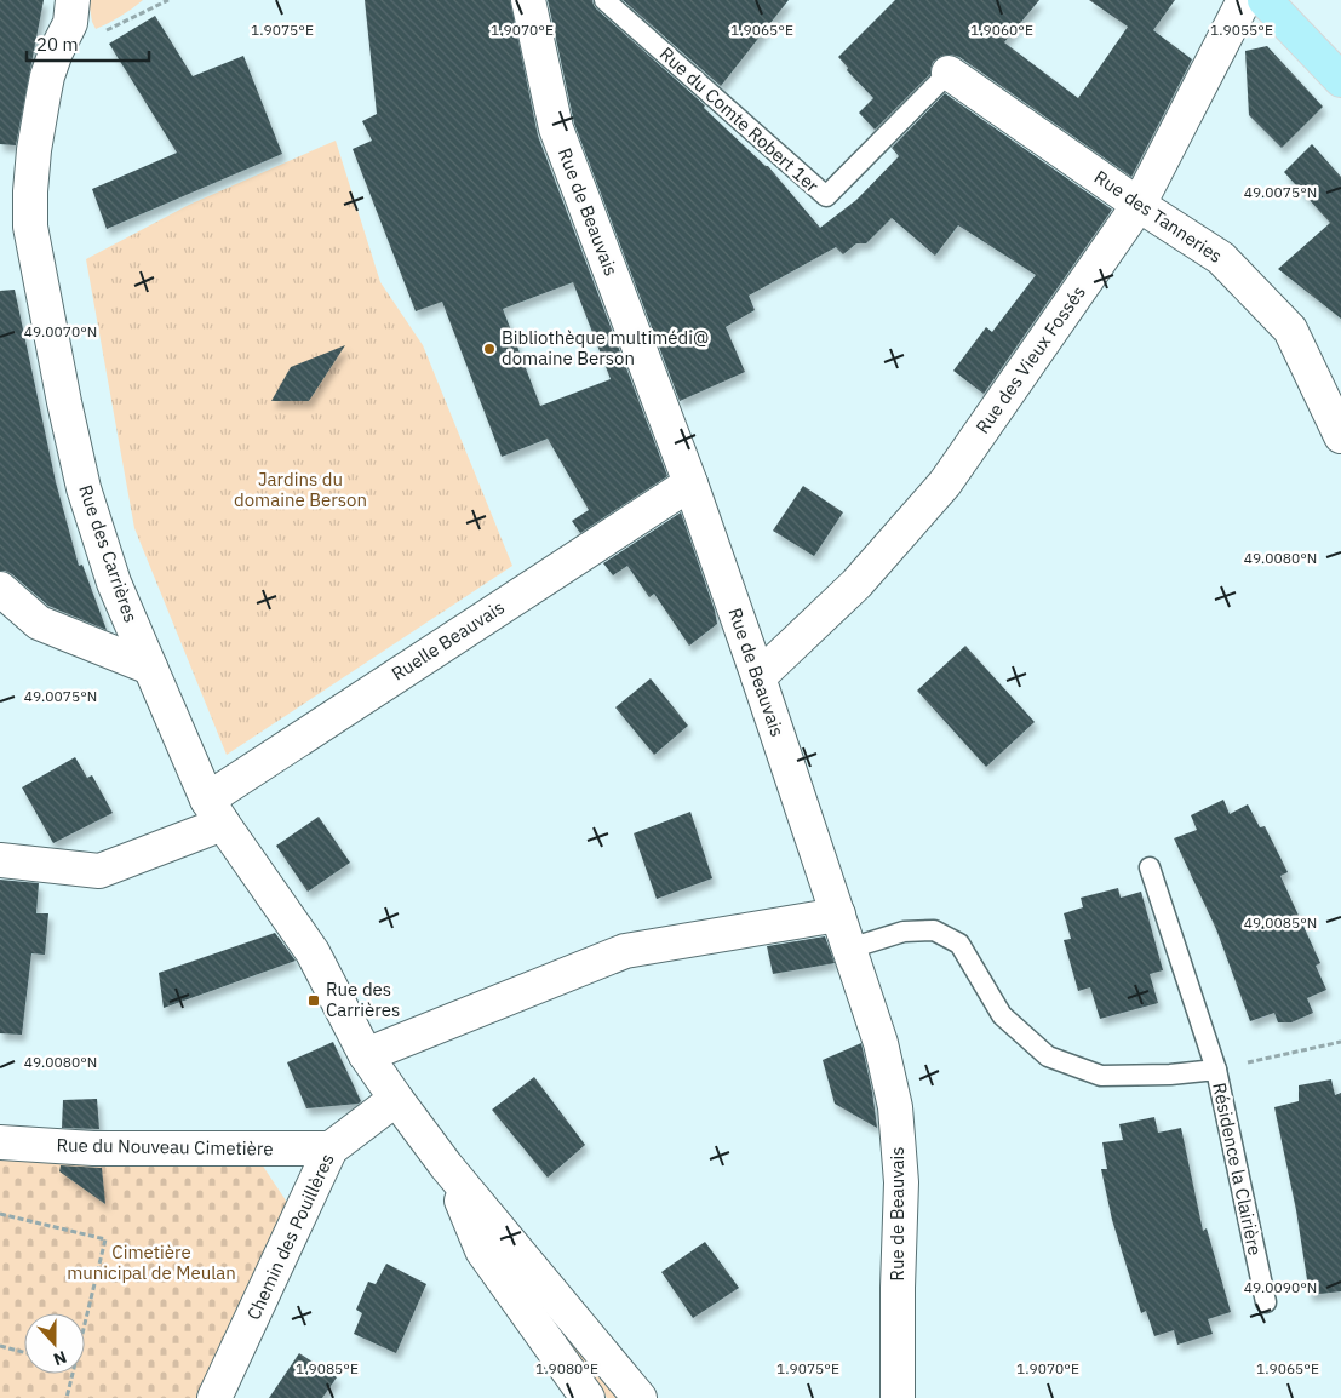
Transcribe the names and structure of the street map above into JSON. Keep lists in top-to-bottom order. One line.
{"streets":{"street":["Rue de Beauvais","Rue des Tanneries","Rue des Vieux Fossés","Rue des Carrières","Ruelle Beauvais","Rue du Nouveau Cimetière","Chemin des Pouillères"],"lane":["Rue du Comte Robert 1er","Résidence la Clairière"]},"crossings":[["Rue du Comte Robert 1er","Rue des Tanneries"],["Rue de Beauvais","Rue des Vieux Fossés"],["Rue de Beauvais","Ruelle Beauvais"],["Rue de Beauvais","Résidence la Clairière"],["Rue des Tanneries","Rue des Vieux Fossés"],["Rue des Carrières","Ruelle Beauvais"],["Rue des Carrières","Chemin des Pouillères"],["Rue du Nouveau Cimetière","Chemin des Pouillères"]],"parks":["Jardins du domaine Berson","Cimetière municipal de Meulan"],"places":{"other":["Bibliothèque multimédi@ domaine Berson"],"transit":["Rue des Carrières"]},"scale_bar":"20 m","north":"bottom","coordinates":["1.9055°E","1.9075°E","1.9070°E","1.9065°E","1.9060°E","49.0075°N","49.0070°N","49.0080°N","49.0085°N","49.0090°N","1.9085°E","1.9080°E"]}
